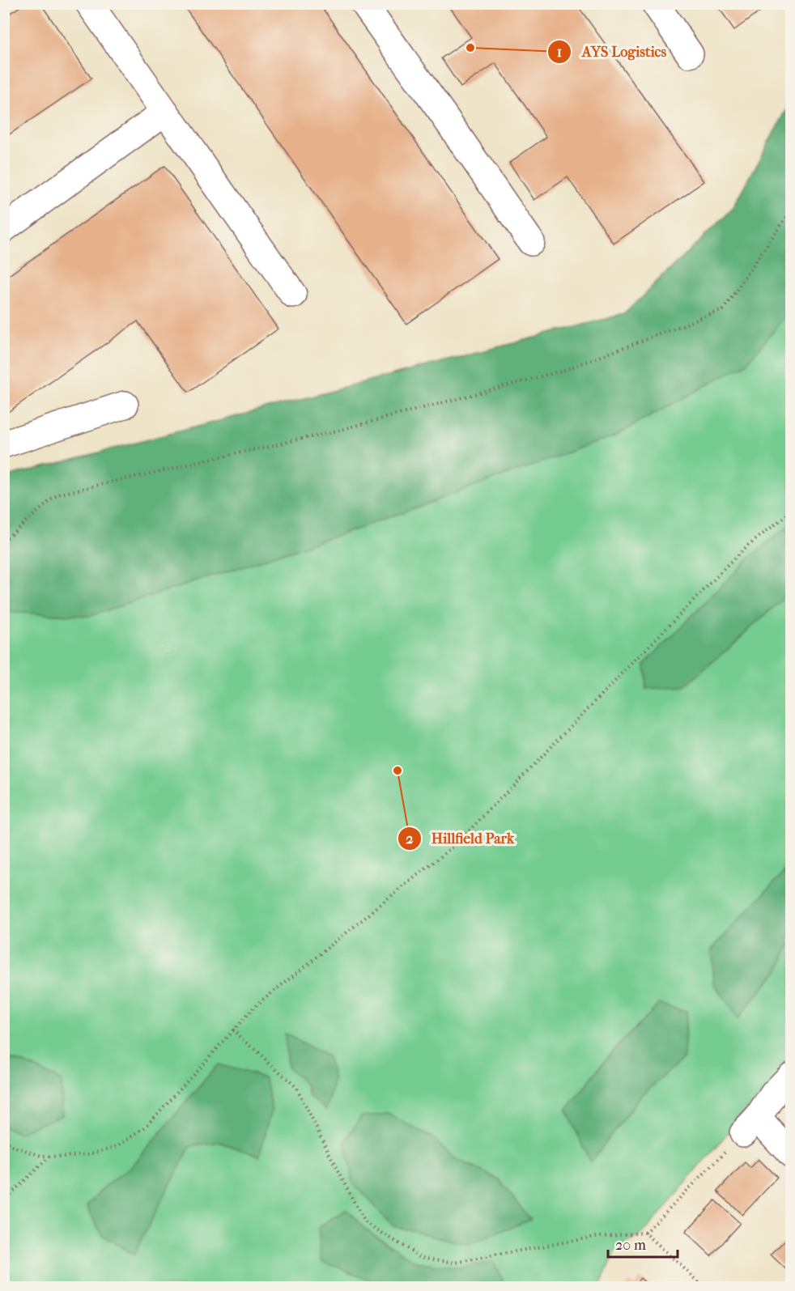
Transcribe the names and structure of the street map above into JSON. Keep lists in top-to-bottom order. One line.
{"places":["AYS Logistics","Hillfield Park"],"scale_bar":"20 m"}
